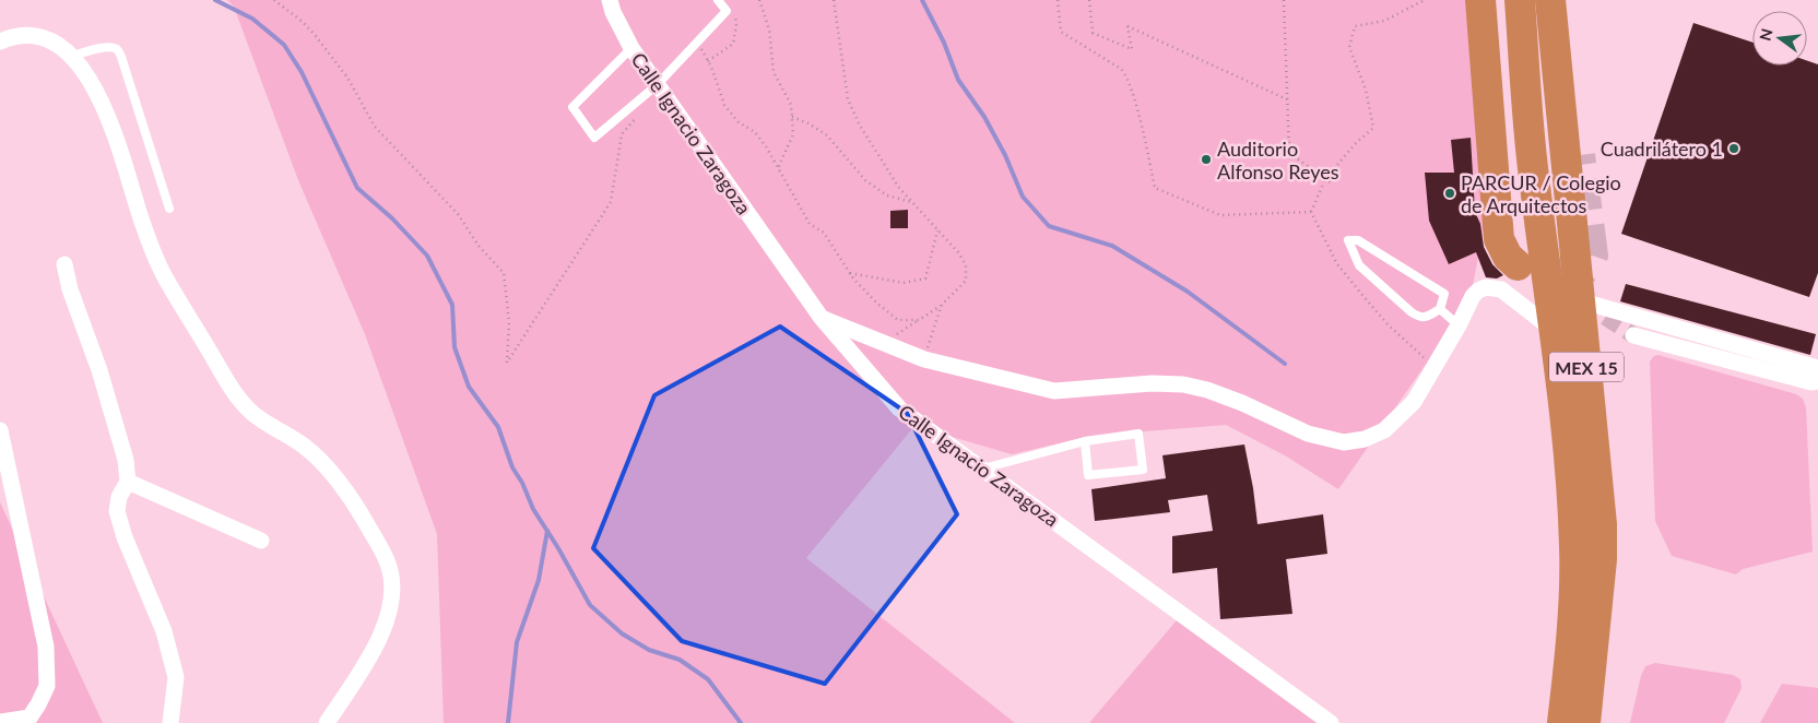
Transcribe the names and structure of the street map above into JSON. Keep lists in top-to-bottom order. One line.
{"streets":{"highway":["MEX 15"],"street":["Calle Ignacio Zaragoza"]},"places":["Cuadrilátero 1","Auditorio Alfonso Reyes","PARCUR / Colegio de Arquitectos"],"north":"left"}
